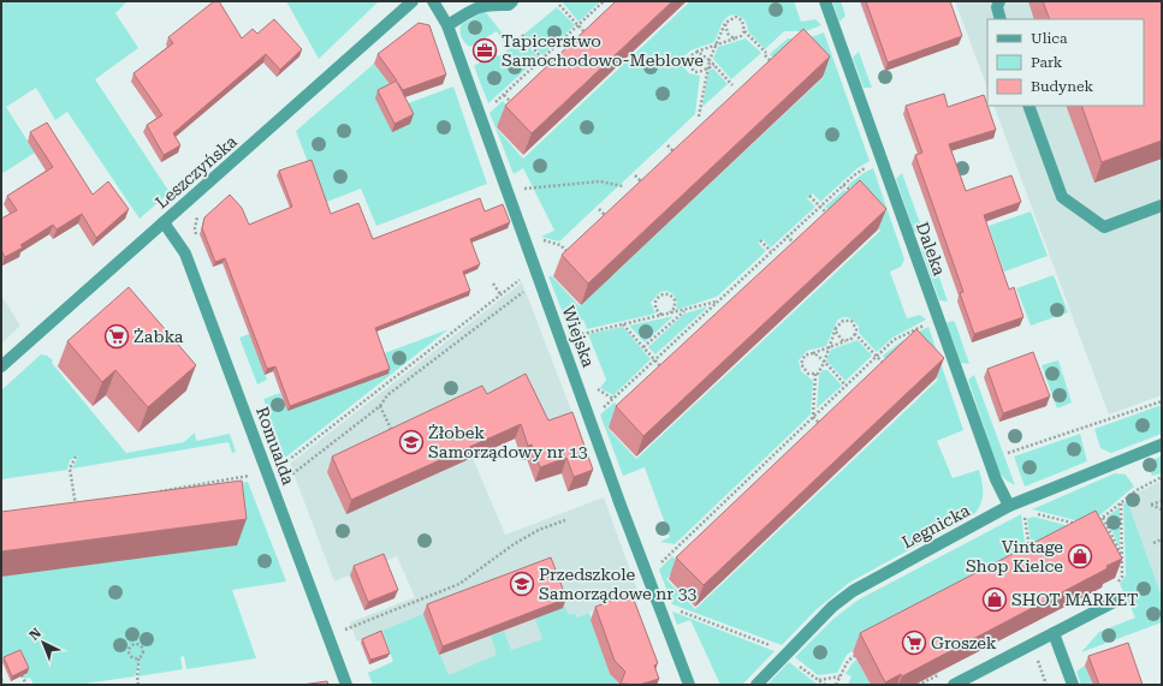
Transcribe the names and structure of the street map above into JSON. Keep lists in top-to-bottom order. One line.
{"streets":{"street":["Leszczyńska","Daleka","Wiejska","Romualda","Legnicka"]},"crossings":[["Leszczyńska","Romualda"],["Daleka","Legnicka"]],"places":{"office":["Tapicerstwo Samochodowo-Meblowe"],"supermarket":["Żabka","Groszek"],"school or university":["Żłobek Samorządowy nr 13","Przedszkole Samorządowe nr 33"],"shop":["Vintage Shop Kielce","SHOT MARKET"]},"legend":["Ulica","Park","Budynek"],"north":"top left"}
